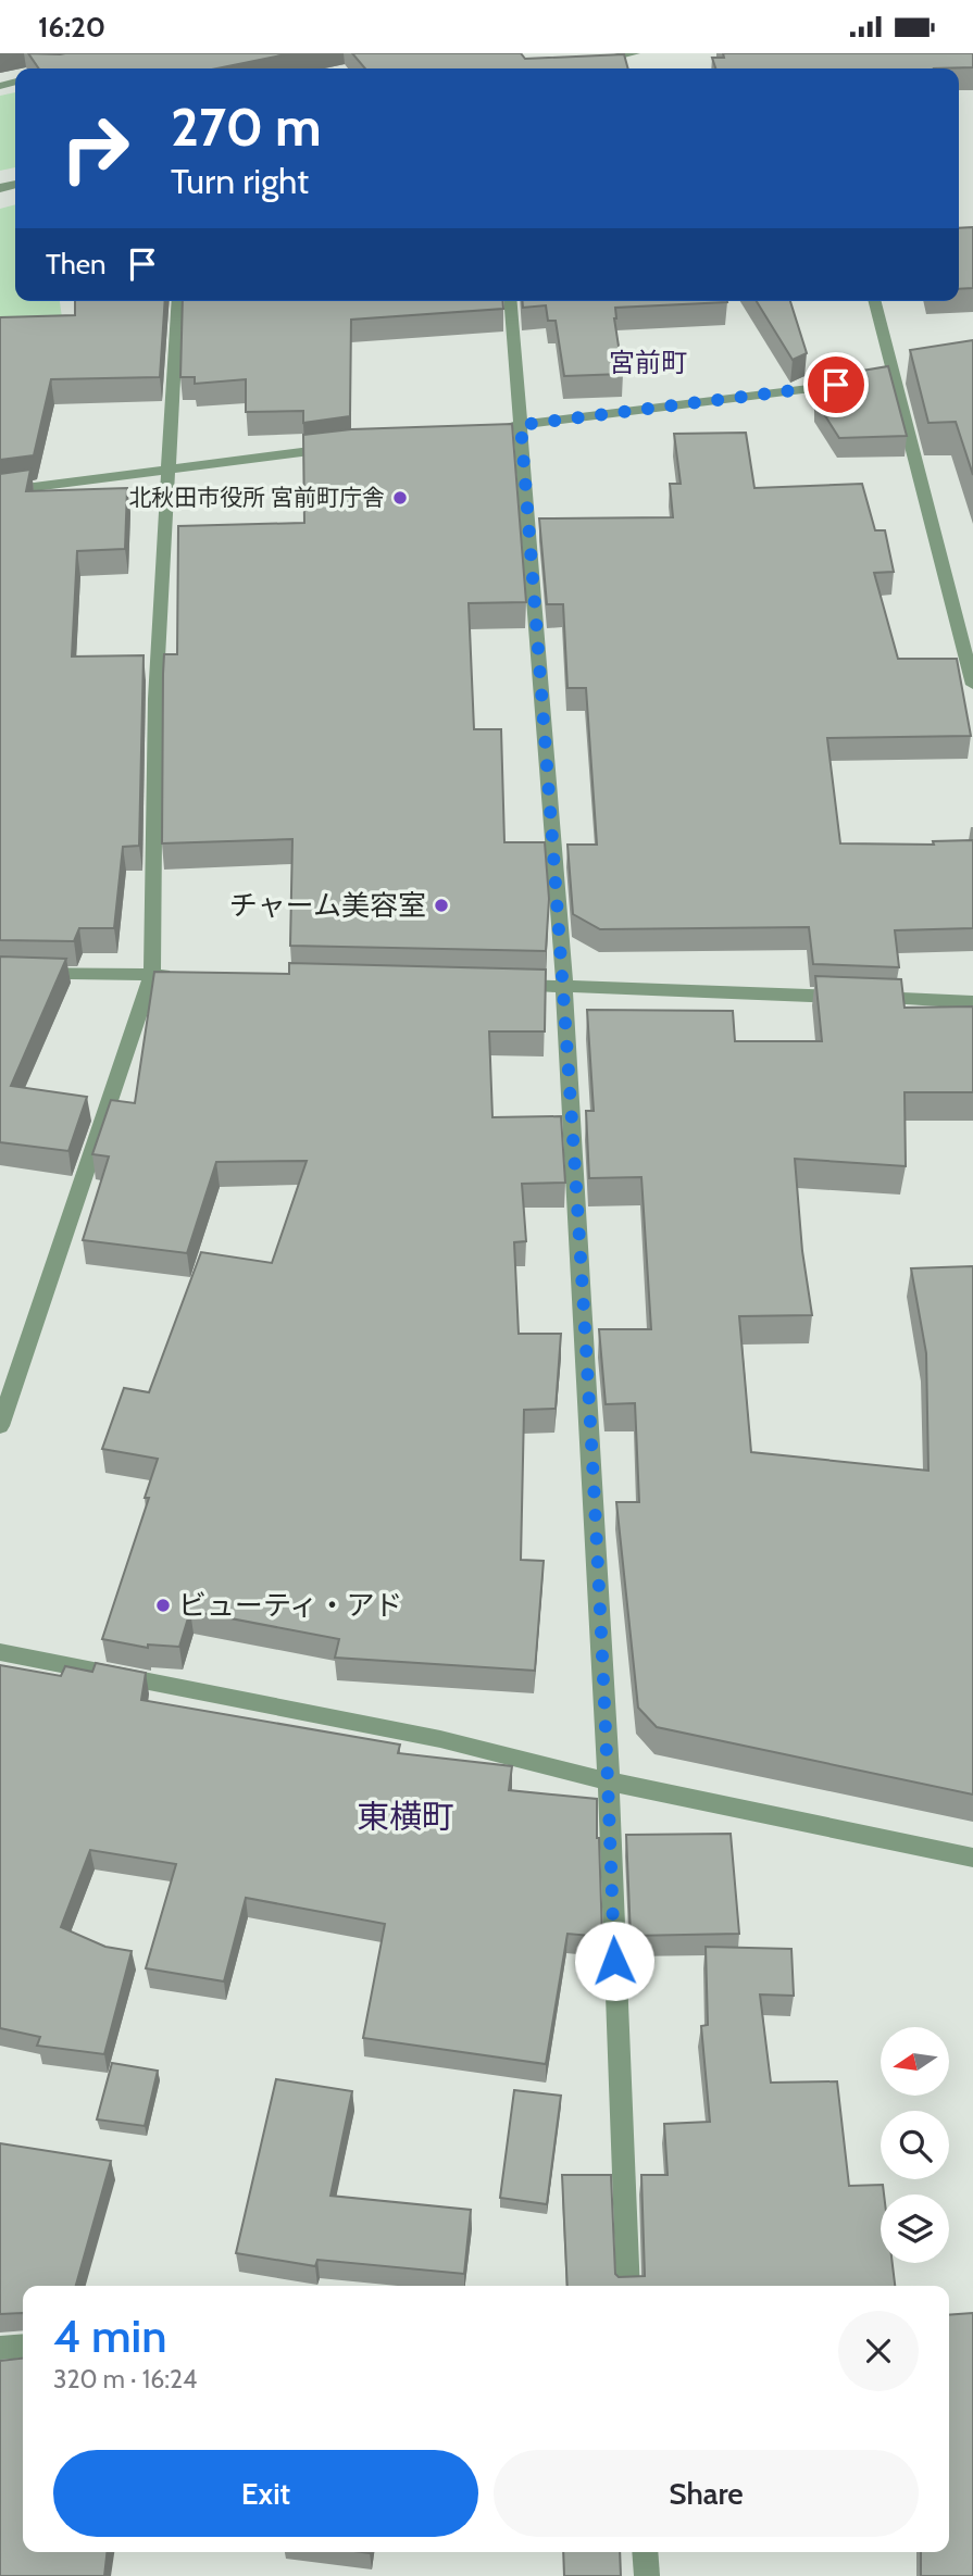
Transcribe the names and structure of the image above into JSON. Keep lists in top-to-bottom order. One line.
{"districts":["宮前町","東横町"],"places":["北秋田市役所 宮前町庁舎","チャーム美容室","ビューティ・アド"],"north":"left","page":{"status":"16:20","turn":["270 m","Turn right"],"then":"Then","heading":["4 min","320 m · 16:24"],"buttons":["Exit","Share"]}}
